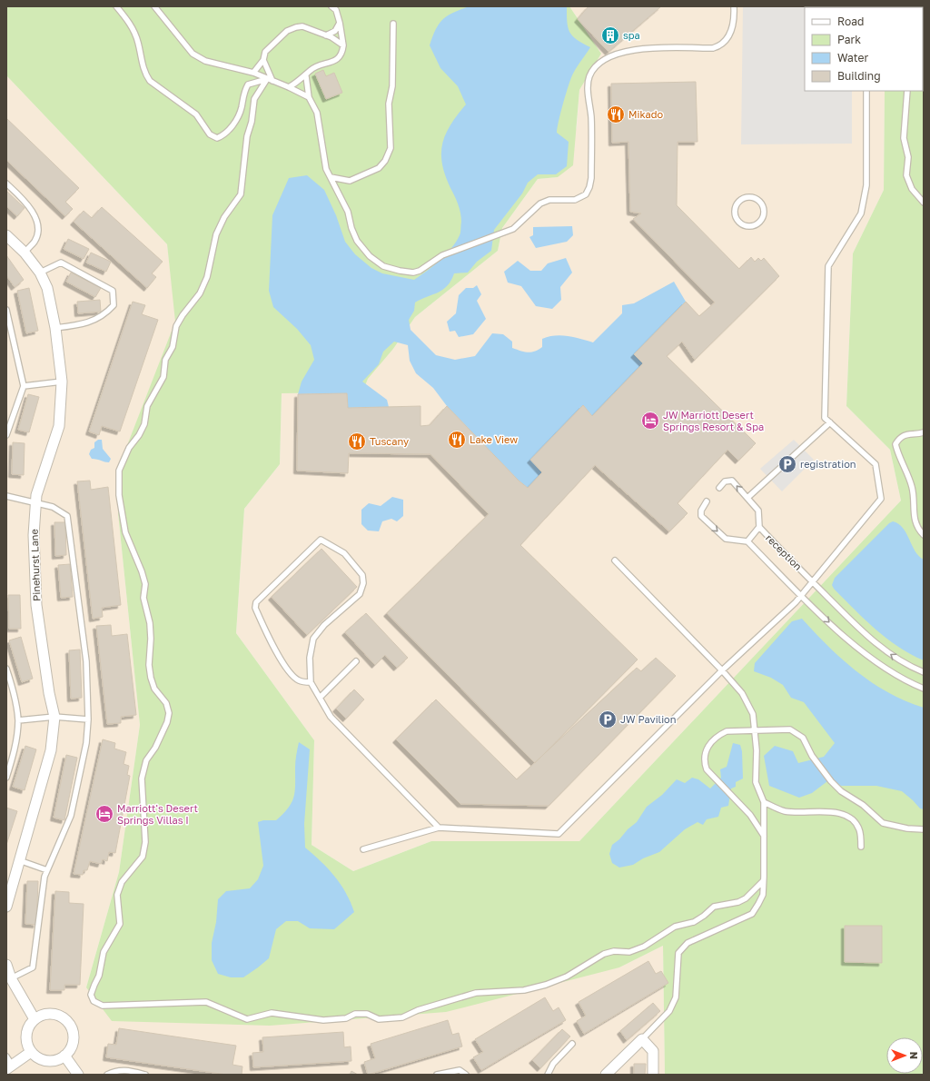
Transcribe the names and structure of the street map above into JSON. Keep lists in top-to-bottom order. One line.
{"streets":{"street":["Pinehurst Lane"],"lane":["reception"]},"places":{"building":["spa"],"restaurant":["Mikado","Lake View","Tuscany"],"hotel":["JW Marriott Desert Springs Resort & Spa","Marriott's Desert Springs Villas I"],"parking":["registration","JW Pavilion"]},"legend":["Road","Park","Water","Building"],"north":"right"}
